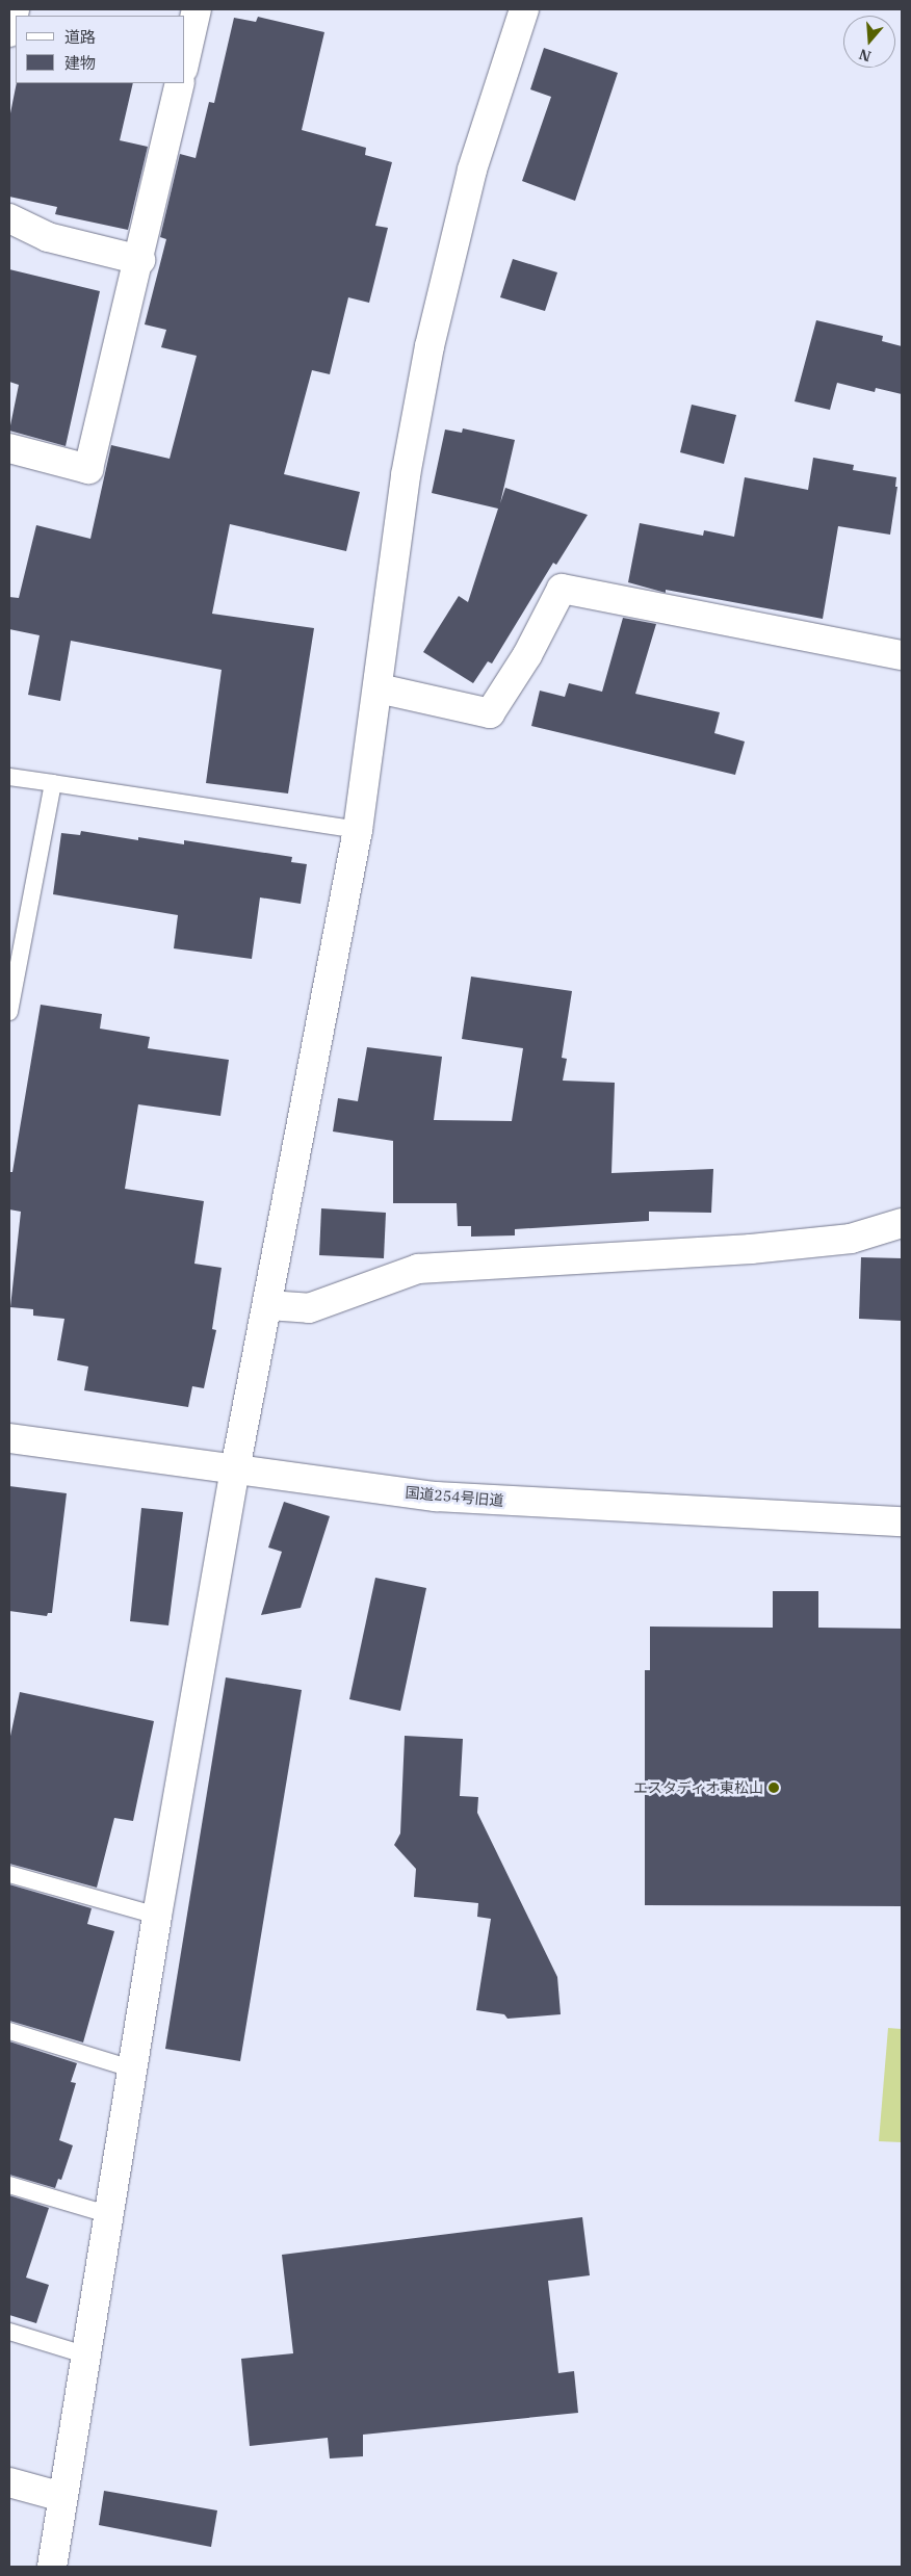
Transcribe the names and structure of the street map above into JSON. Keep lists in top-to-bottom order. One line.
{"streets":{"street":["国道254号旧道"]},"places":["エスタディオ東松山"],"legend":["道路","建物"],"north":"bottom"}
